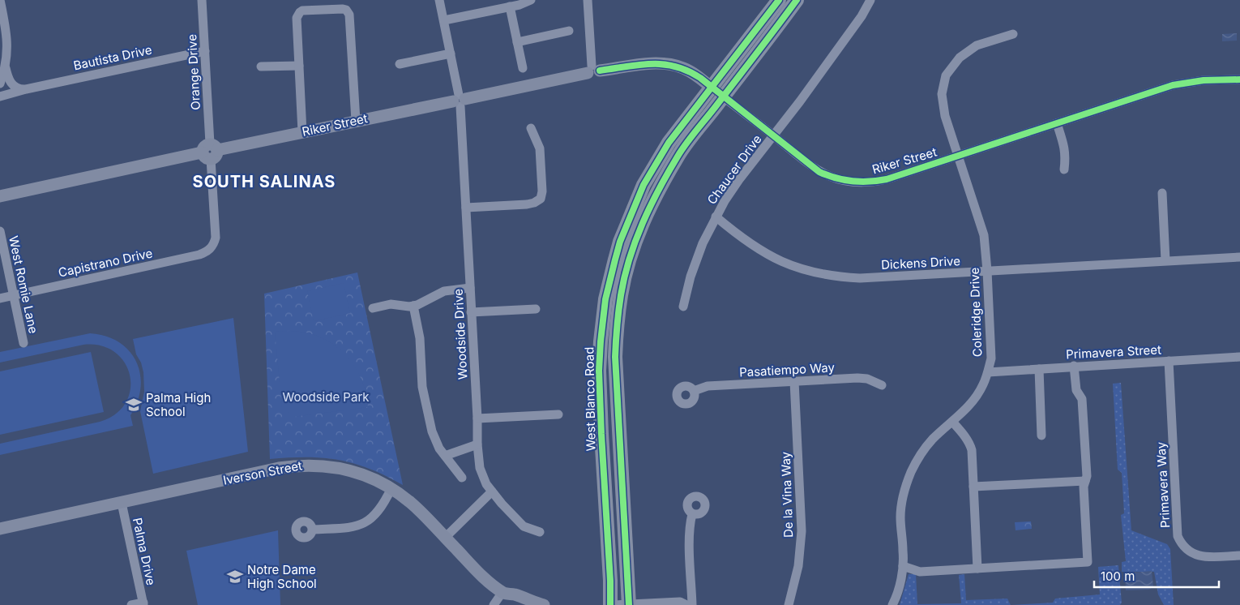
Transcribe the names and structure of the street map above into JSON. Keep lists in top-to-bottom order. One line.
{"streets":{"main road":["West Blanco Road"],"street":["Bautista Drive","Orange Drive","Riker Street","Chaucer Drive","Capistrano Drive","Dickens Drive","West Romie Lane","Coleridge Drive","Woodside Drive","Primavera Street","Pasatiempo Way","Iverson Street","Primavera Way","De la Vina Way","Palma Drive"]},"crossings":[["Bautista Drive","Orange Drive"],["Orange Drive","Riker Street"],["Orange Drive","Capistrano Drive"],["Riker Street","Chaucer Drive"],["Riker Street","Coleridge Drive"],["Riker Street","Woodside Drive"],["Riker Street","West Blanco Road"],["Chaucer Drive","Dickens Drive"],["Capistrano Drive","West Romie Lane"],["Dickens Drive","Coleridge Drive"],["Coleridge Drive","Primavera Street"],["Primavera Street","Primavera Way"],["Pasatiempo Way","De la Vina Way"],["Iverson Street","Palma Drive"]],"districts":["SOUTH SALINAS"],"parks":["Woodside Park"],"places":{"school or university":["Palma High School","Notre Dame High School"]},"scale_bar":"100 m"}
